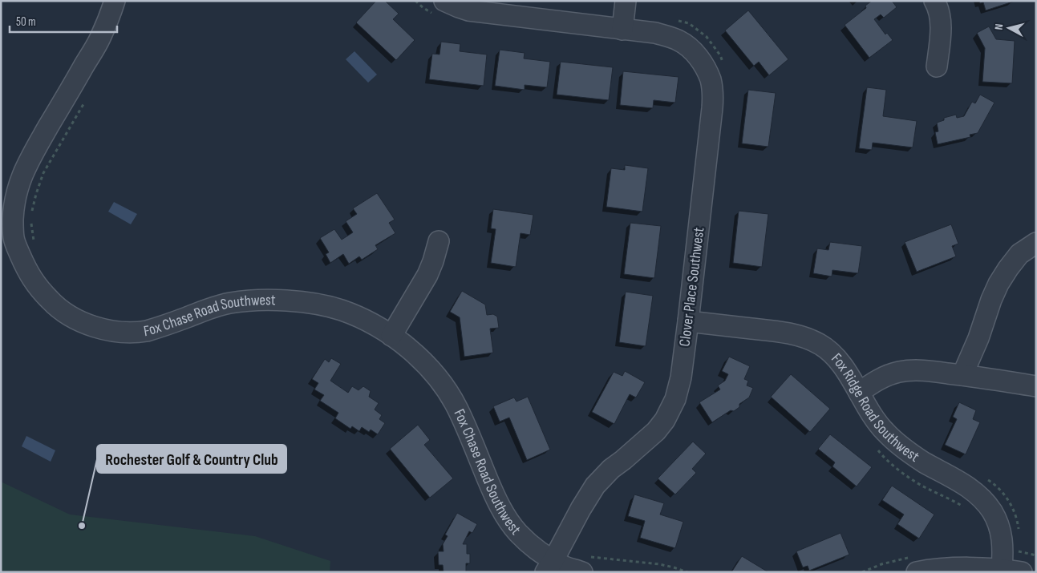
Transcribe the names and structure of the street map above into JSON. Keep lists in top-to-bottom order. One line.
{"streets":{"street":["Clover Place Southwest","Fox Chase Road Southwest","Fox Ridge Road Southwest"]},"crossings":[["Clover Place Southwest","Fox Chase Road Southwest"],["Clover Place Southwest","Fox Ridge Road Southwest"]],"places":["Rochester Golf & Country Club"],"scale_bar":"50 m","north":"left"}
